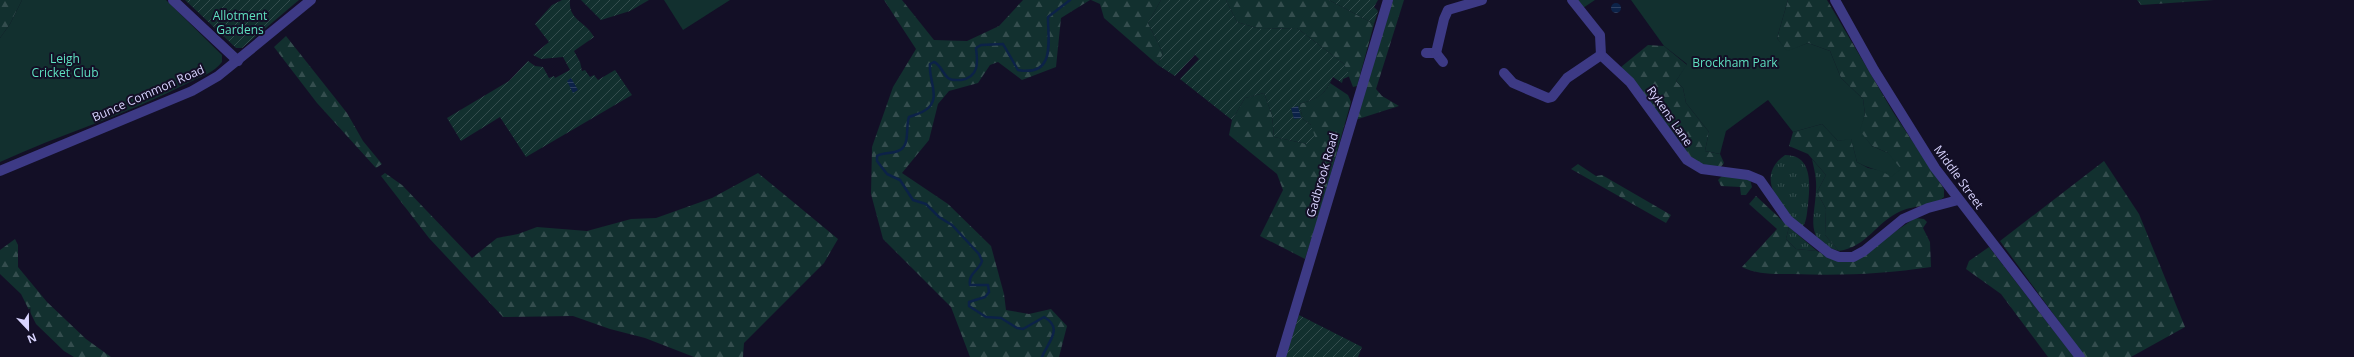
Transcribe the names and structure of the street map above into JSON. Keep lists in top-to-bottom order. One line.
{"streets":{"street":["Bunce Common Road","Rykens Lane","Gadbrook Road","Middle Street"]},"crossings":[["Rykens Lane","Middle Street"]],"parks":["Allotment Gardens","Leigh Cricket Club","Brockham Park"],"north":"bottom"}
